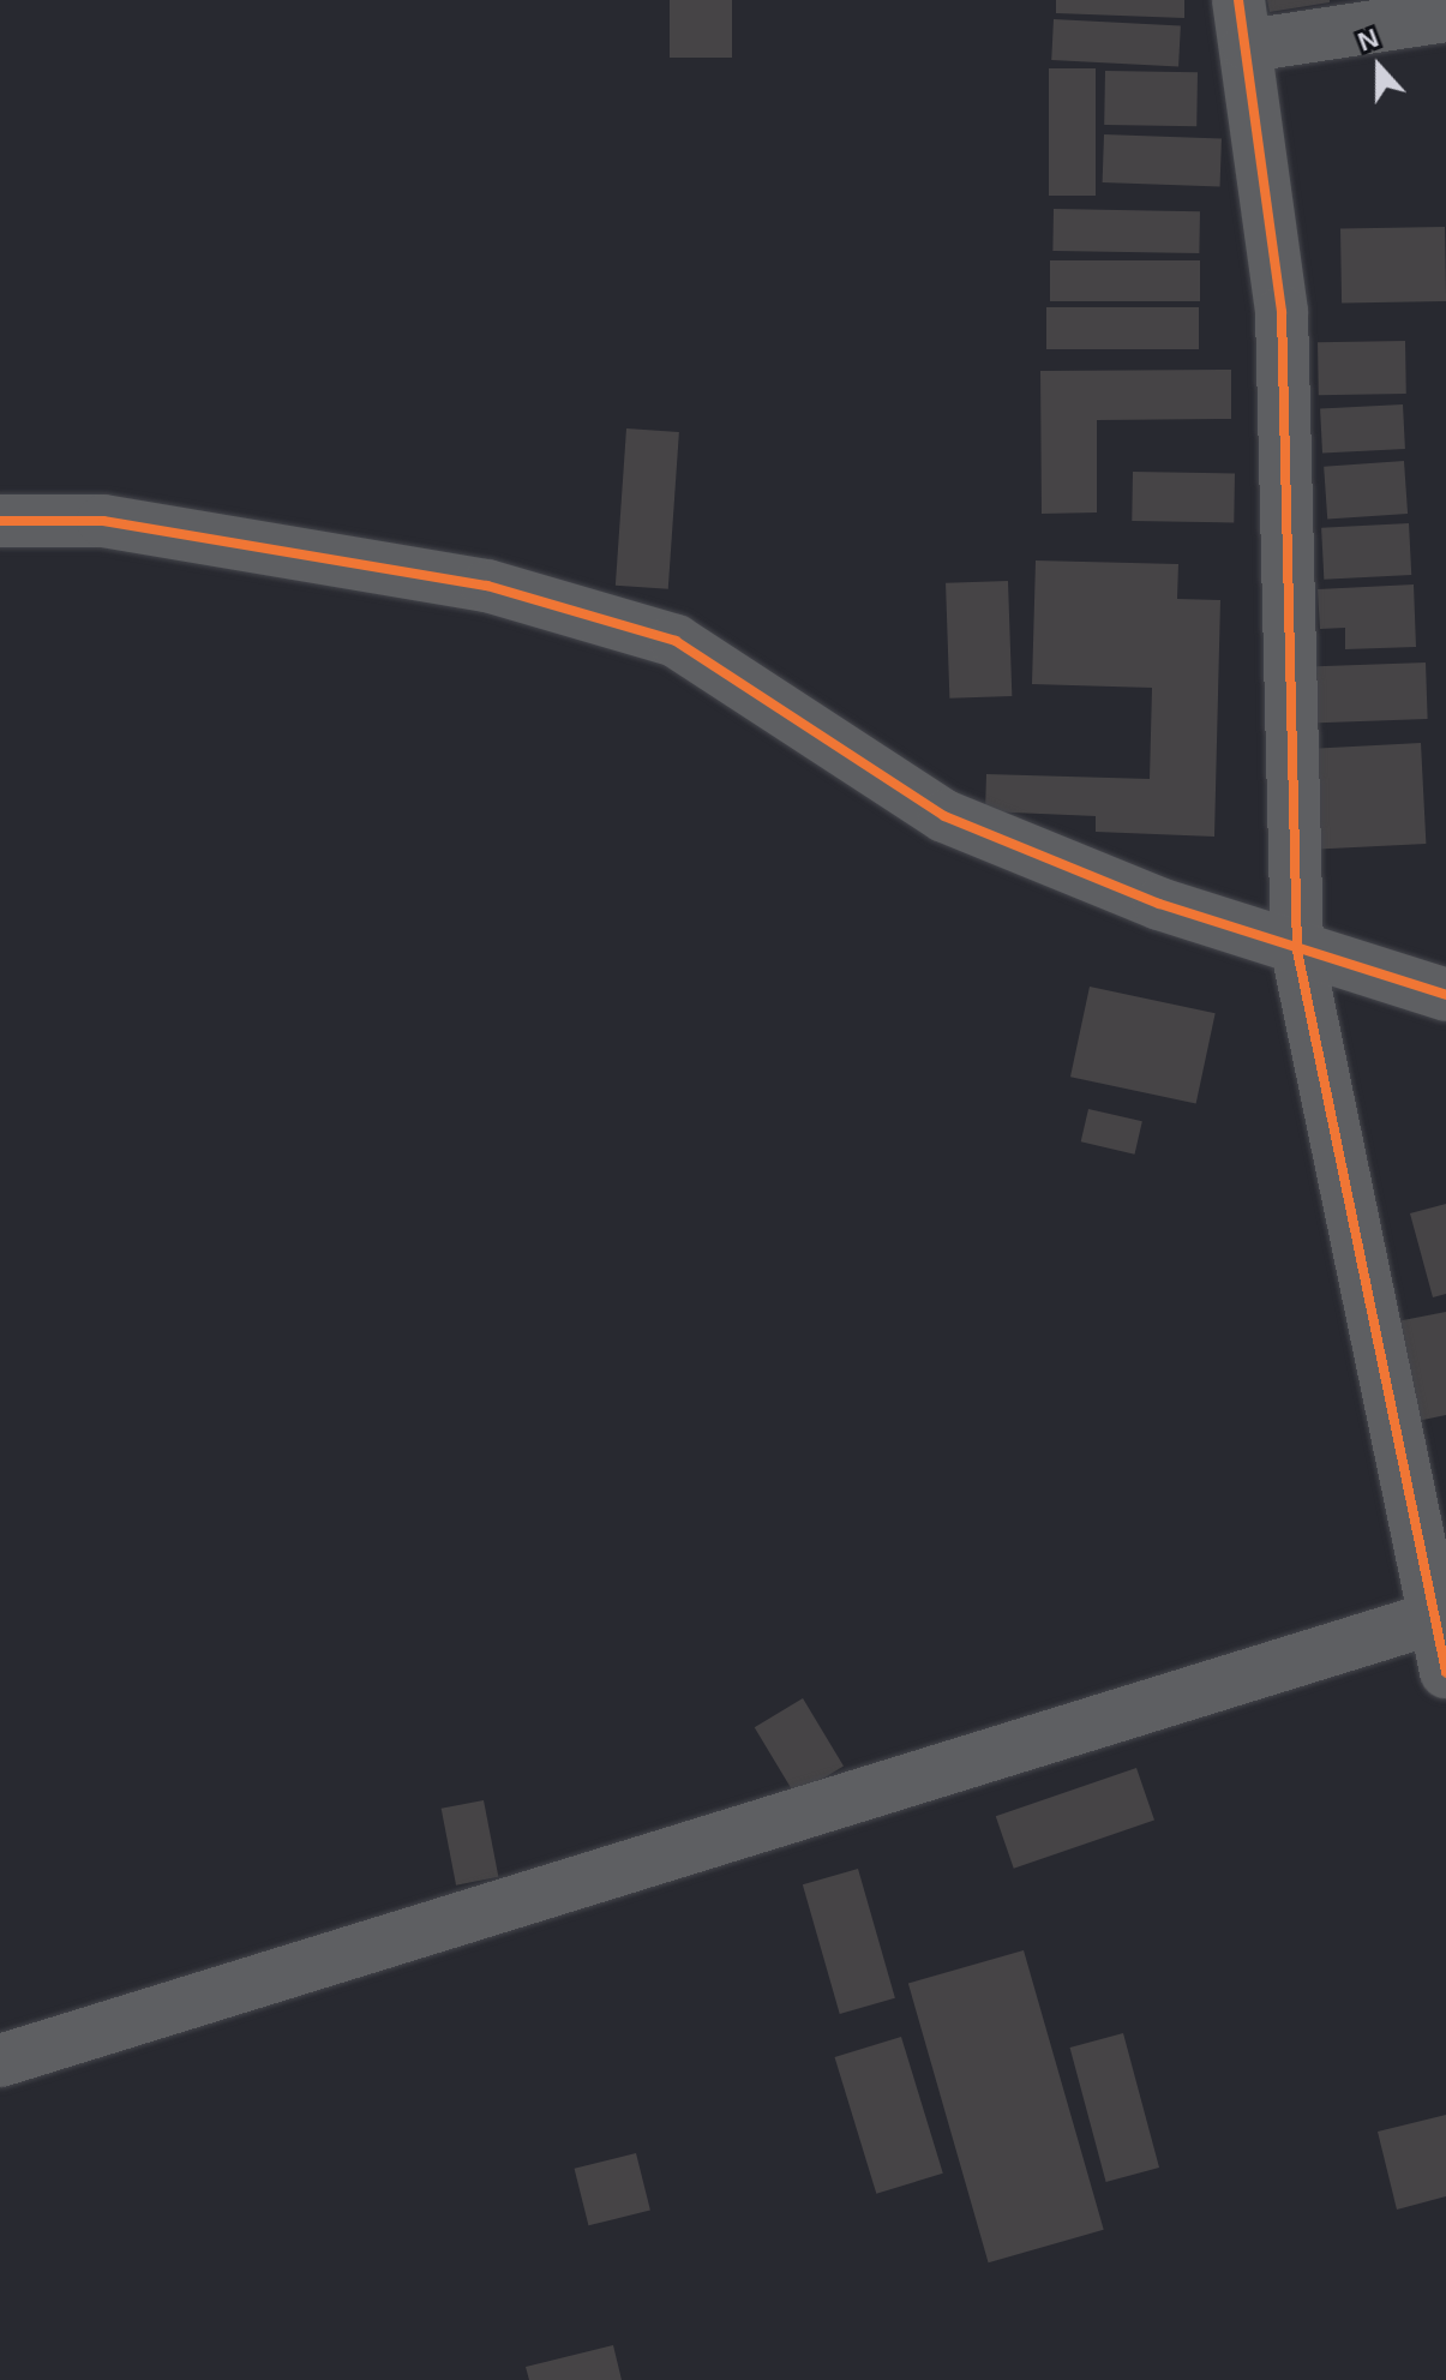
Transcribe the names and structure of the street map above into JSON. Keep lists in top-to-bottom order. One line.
{"north":"top"}
